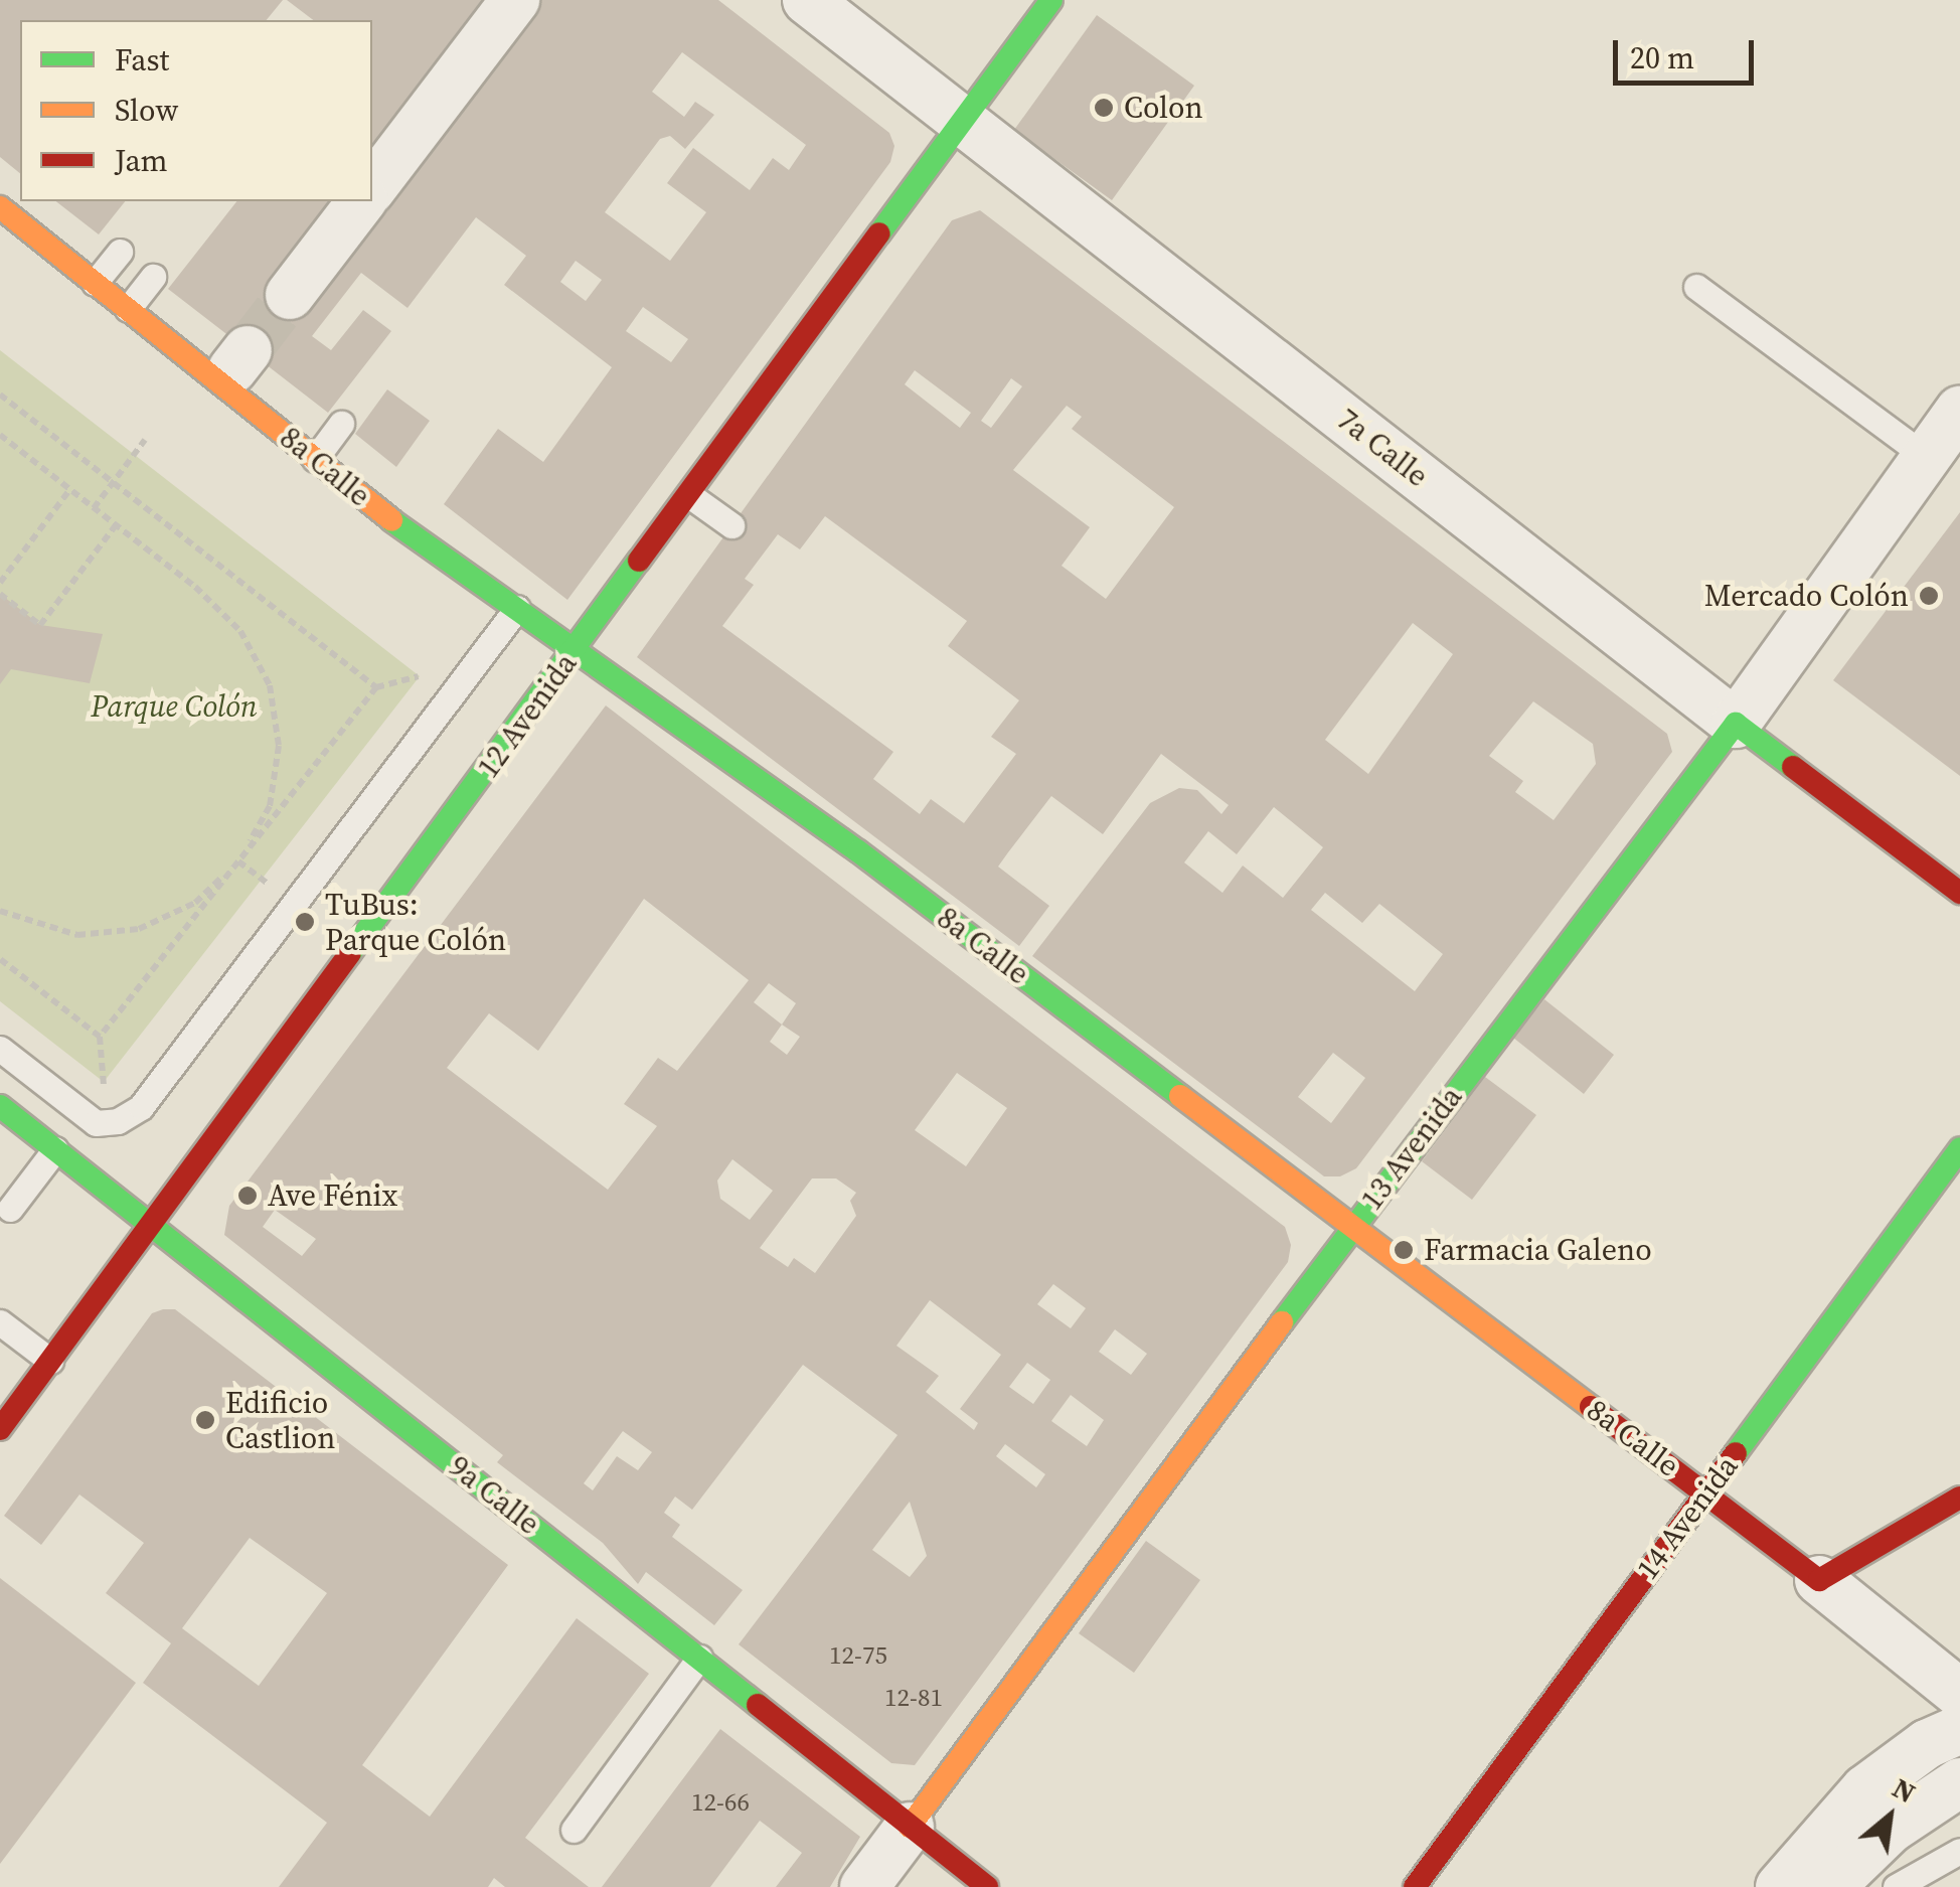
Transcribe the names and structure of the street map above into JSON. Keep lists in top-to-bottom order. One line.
{"streets":{"main road":["7a Calle","8a Calle","12 Avenida","13 Avenida","9a Calle","14 Avenida"]},"crossings":[["7a Calle","12 Avenida"],["7a Calle","13 Avenida"],["8a Calle","12 Avenida"],["8a Calle","13 Avenida"],["8a Calle","14 Avenida"],["12 Avenida","9a Calle"],["13 Avenida","9a Calle"]],"parks":["Parque Colón"],"places":["Colon","Mercado Colón","TuBus: Parque Colón","Ave Fénix","Farmacia Galeno","Edificio Castlion"],"house_numbers":["12-75","12-81","12-66"],"legend":["Fast","Slow","Jam"],"scale_bar":"20 m","north":"top right"}
